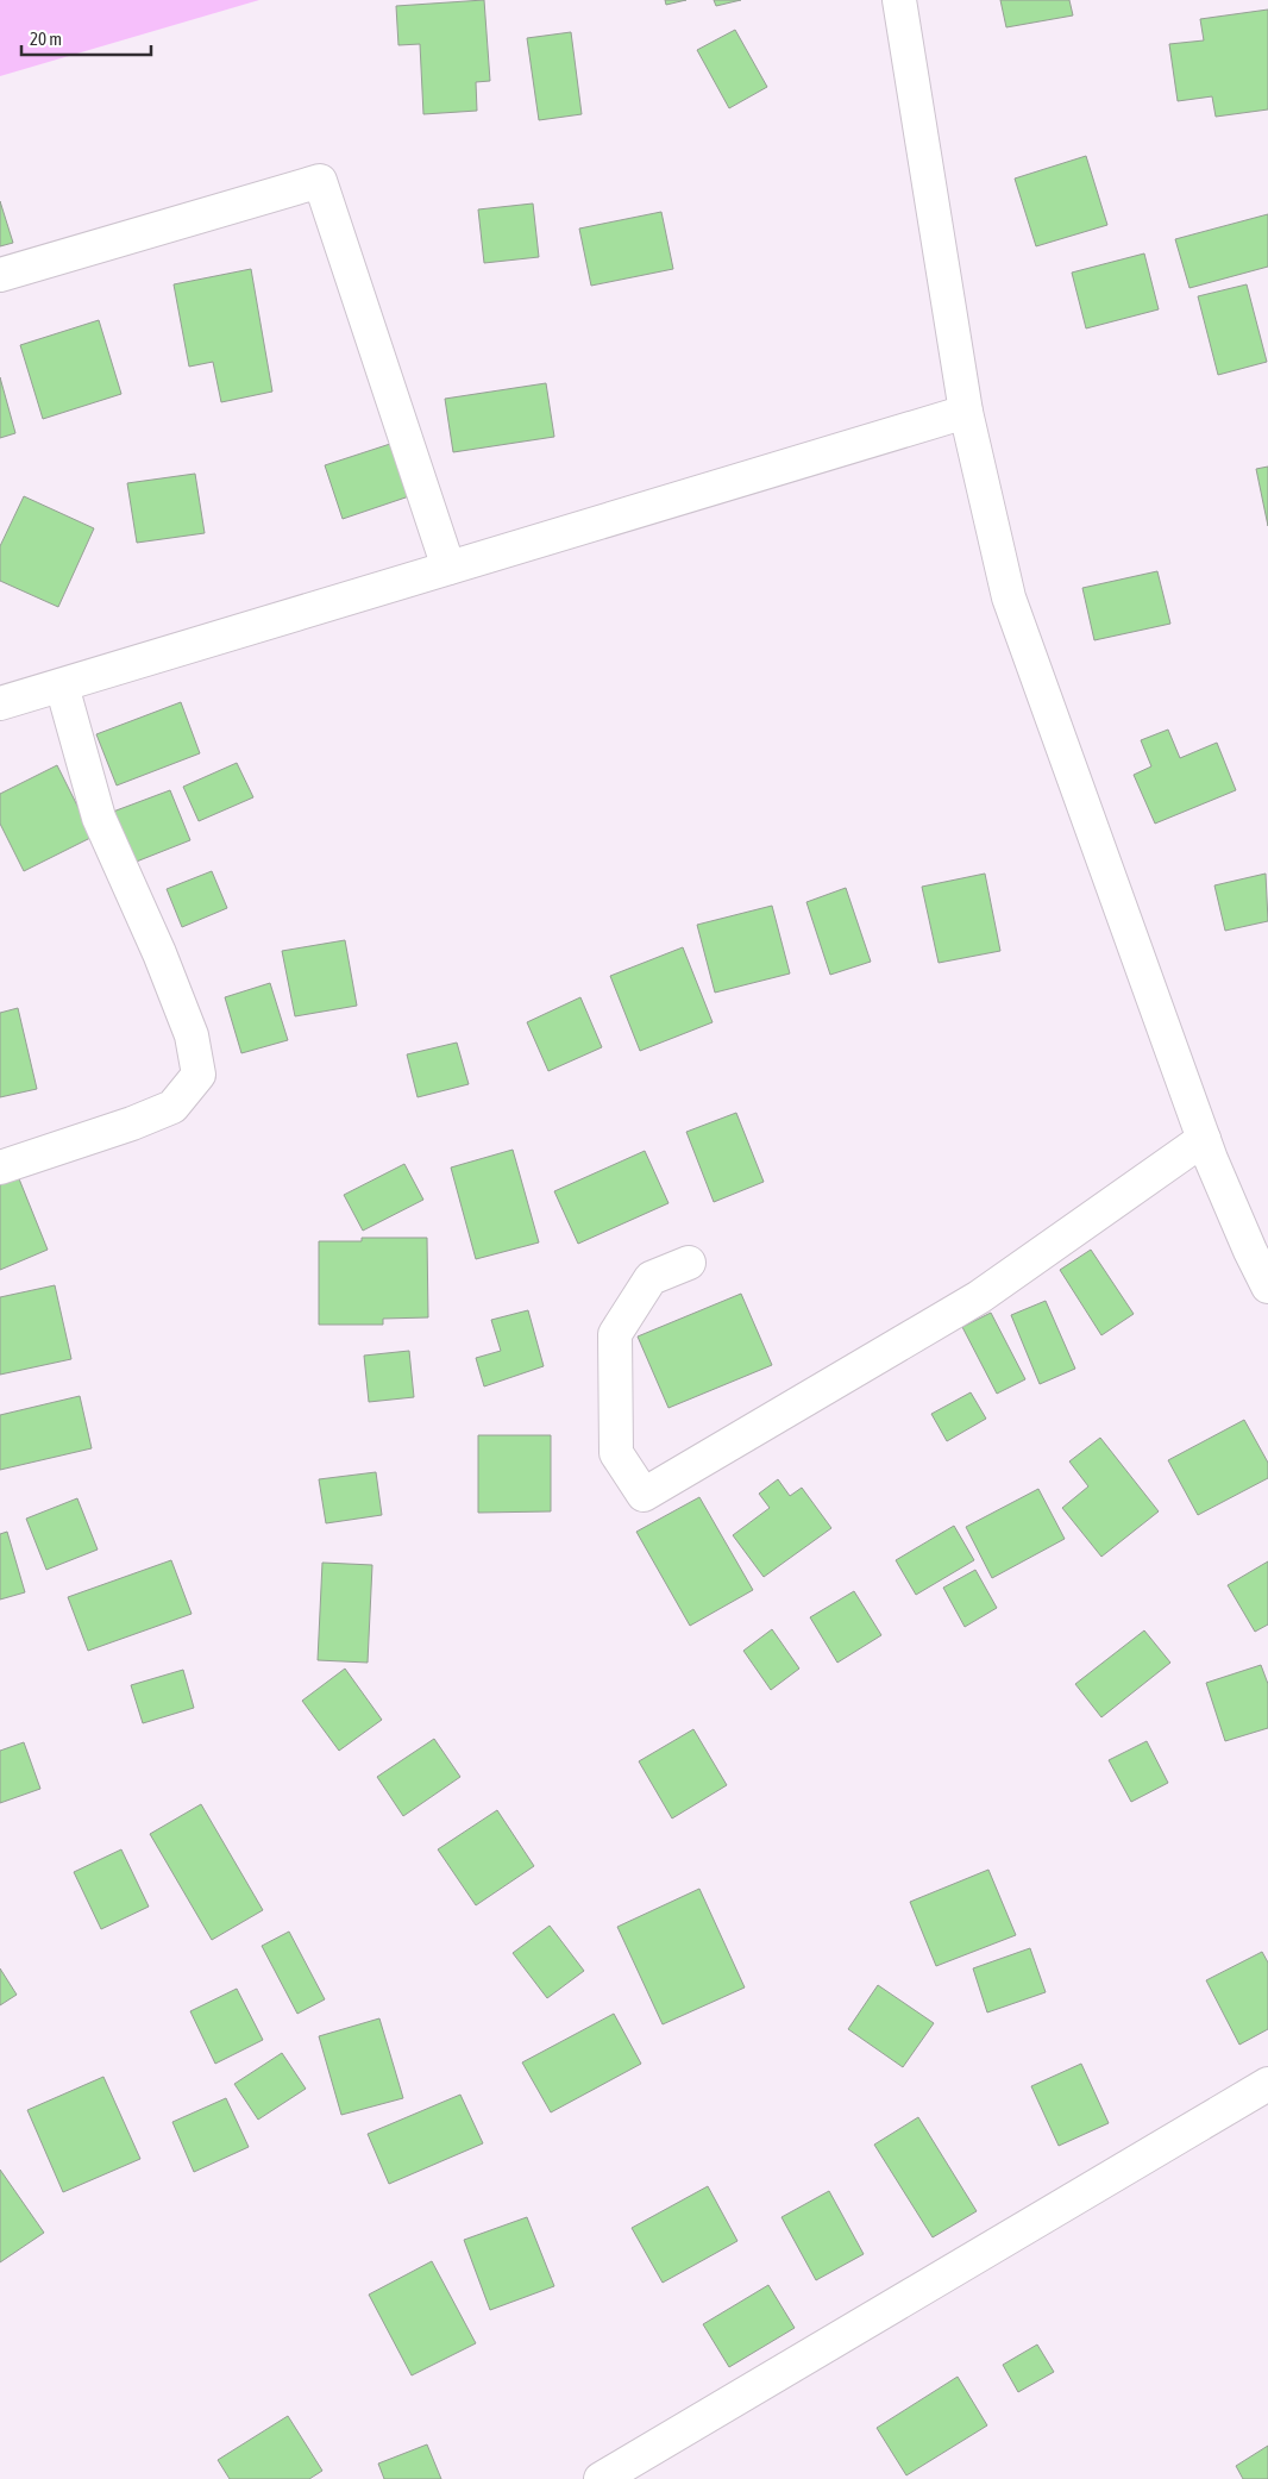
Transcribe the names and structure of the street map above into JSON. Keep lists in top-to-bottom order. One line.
{"scale_bar":"20 m"}
